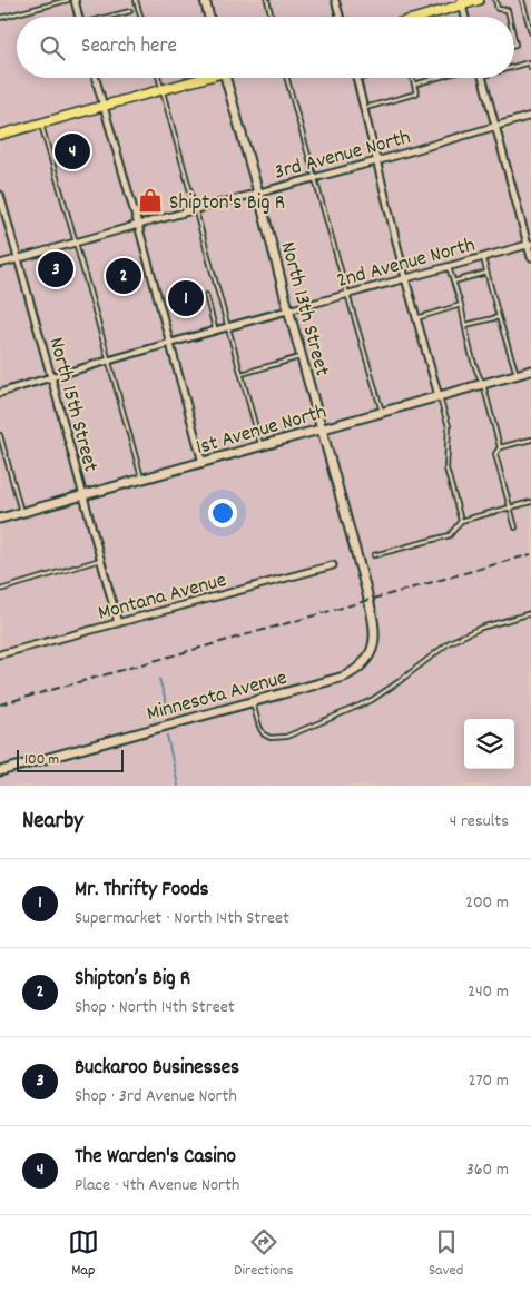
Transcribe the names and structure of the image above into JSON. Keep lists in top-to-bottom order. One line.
{"streets":{"street":["3rd Avenue North","2nd Avenue North","North 13th Street","North 15th Street","1st Avenue North","Montana Avenue","Minnesota Avenue"]},"crossings":[["3rd Avenue North","North 13th Street"],["3rd Avenue North","North 15th Street"],["2nd Avenue North","North 13th Street"],["2nd Avenue North","North 15th Street"],["North 13th Street","1st Avenue North"],["North 13th Street","Minnesota Avenue"],["North 15th Street","1st Avenue North"],["North 15th Street","Montana Avenue"]],"places":{"shop":["Shipton's Big R"]},"scale_bar":"100 m","page":{"search":"Search here","pins":["4","3","2","1"],"scale":"100 m","heading":["Nearby","4 results"],"list":[{"mark":"1","name":"Mr. Thrifty Foods","note":"Supermarket · North 14th Street","value":"200 m"},{"mark":"2","name":"Shipton’s Big R","note":"Shop · North 14th Street","value":"240 m"},{"mark":"3","name":"Buckaroo Businesses","note":"Shop · 3rd Avenue North","value":"270 m"},{"mark":"4","name":"The Warden's Casino","note":"Place · 4th Avenue North","value":"360 m"}],"nav":["Map","Directions","Saved"]}}
